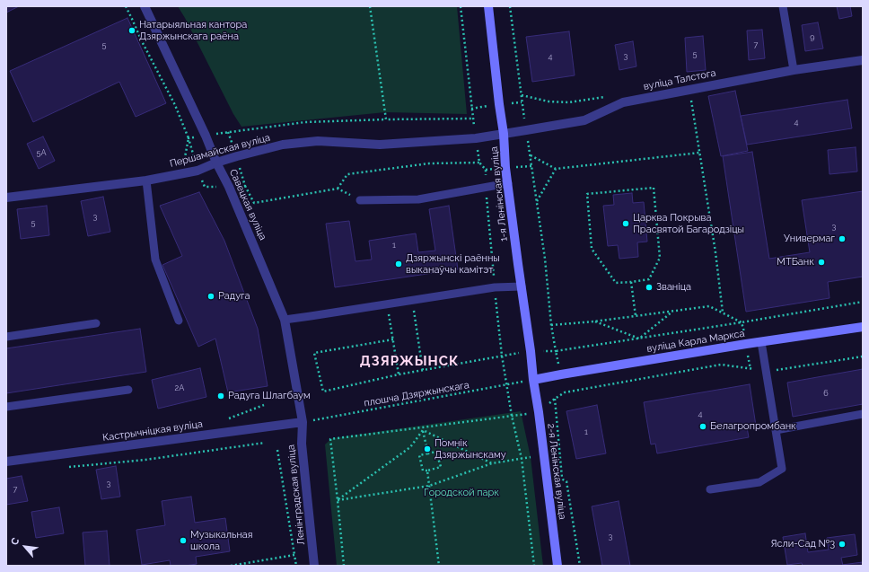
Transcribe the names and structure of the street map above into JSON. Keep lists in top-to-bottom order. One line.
{"streets":{"main road":["1-я Ленінская вуліца","вуліца Карла Маркса","2-я Ленінская вуліца"],"street":["вуліца Талстога","Першамайская вуліца","Савецкая вуліца","Кастрычніцкая вуліца","Ленінградская вуліца"],"path":["плошча Дзяржынскага"]},"crossings":[["вуліца Талстога","Першамайская вуліца"],["вуліца Талстога","1-я Ленінская вуліца"],["Першамайская вуліца","1-я Ленінская вуліца"],["Першамайская вуліца","Савецкая вуліца"],["1-я Ленінская вуліца","вуліца Карла Маркса"],["1-я Ленінская вуліца","плошча Дзяржынскага"],["1-я Ленінская вуліца","2-я Ленінская вуліца"],["Савецкая вуліца","плошча Дзяржынскага"],["Савецкая вуліца","Кастрычніцкая вуліца"],["Савецкая вуліца","Ленінградская вуліца"],["вуліца Карла Маркса","плошча Дзяржынскага"],["вуліца Карла Маркса","2-я Ленінская вуліца"],["плошча Дзяржынскага","Кастрычніцкая вуліца"],["плошча Дзяржынскага","2-я Ленінская вуліца"],["плошча Дзяржынскага","Ленінградская вуліца"],["Кастрычніцкая вуліца","Ленінградская вуліца"]],"districts":["ДЗЯРЖЫНСК"],"parks":["Городской парк"],"places":["Натарыяльная кантора Дзяржынскага раёна","Царква Покрыва Прасвятой Багародзіцы","Универмаг","МТБанк","Дзяржынскі раённы выканаўчы камітэт","Званіца","Радуга","Радуга Шлагбаум","Белагропромбанк","Помнік Дзяржынскаму","Музыкальная школа","Ясли-Сад №3"],"house_numbers":["9","5","7","5","3","4","4","5А","3","5","3","1","2А","6","4","1","3","7","3"],"north":"top left"}
